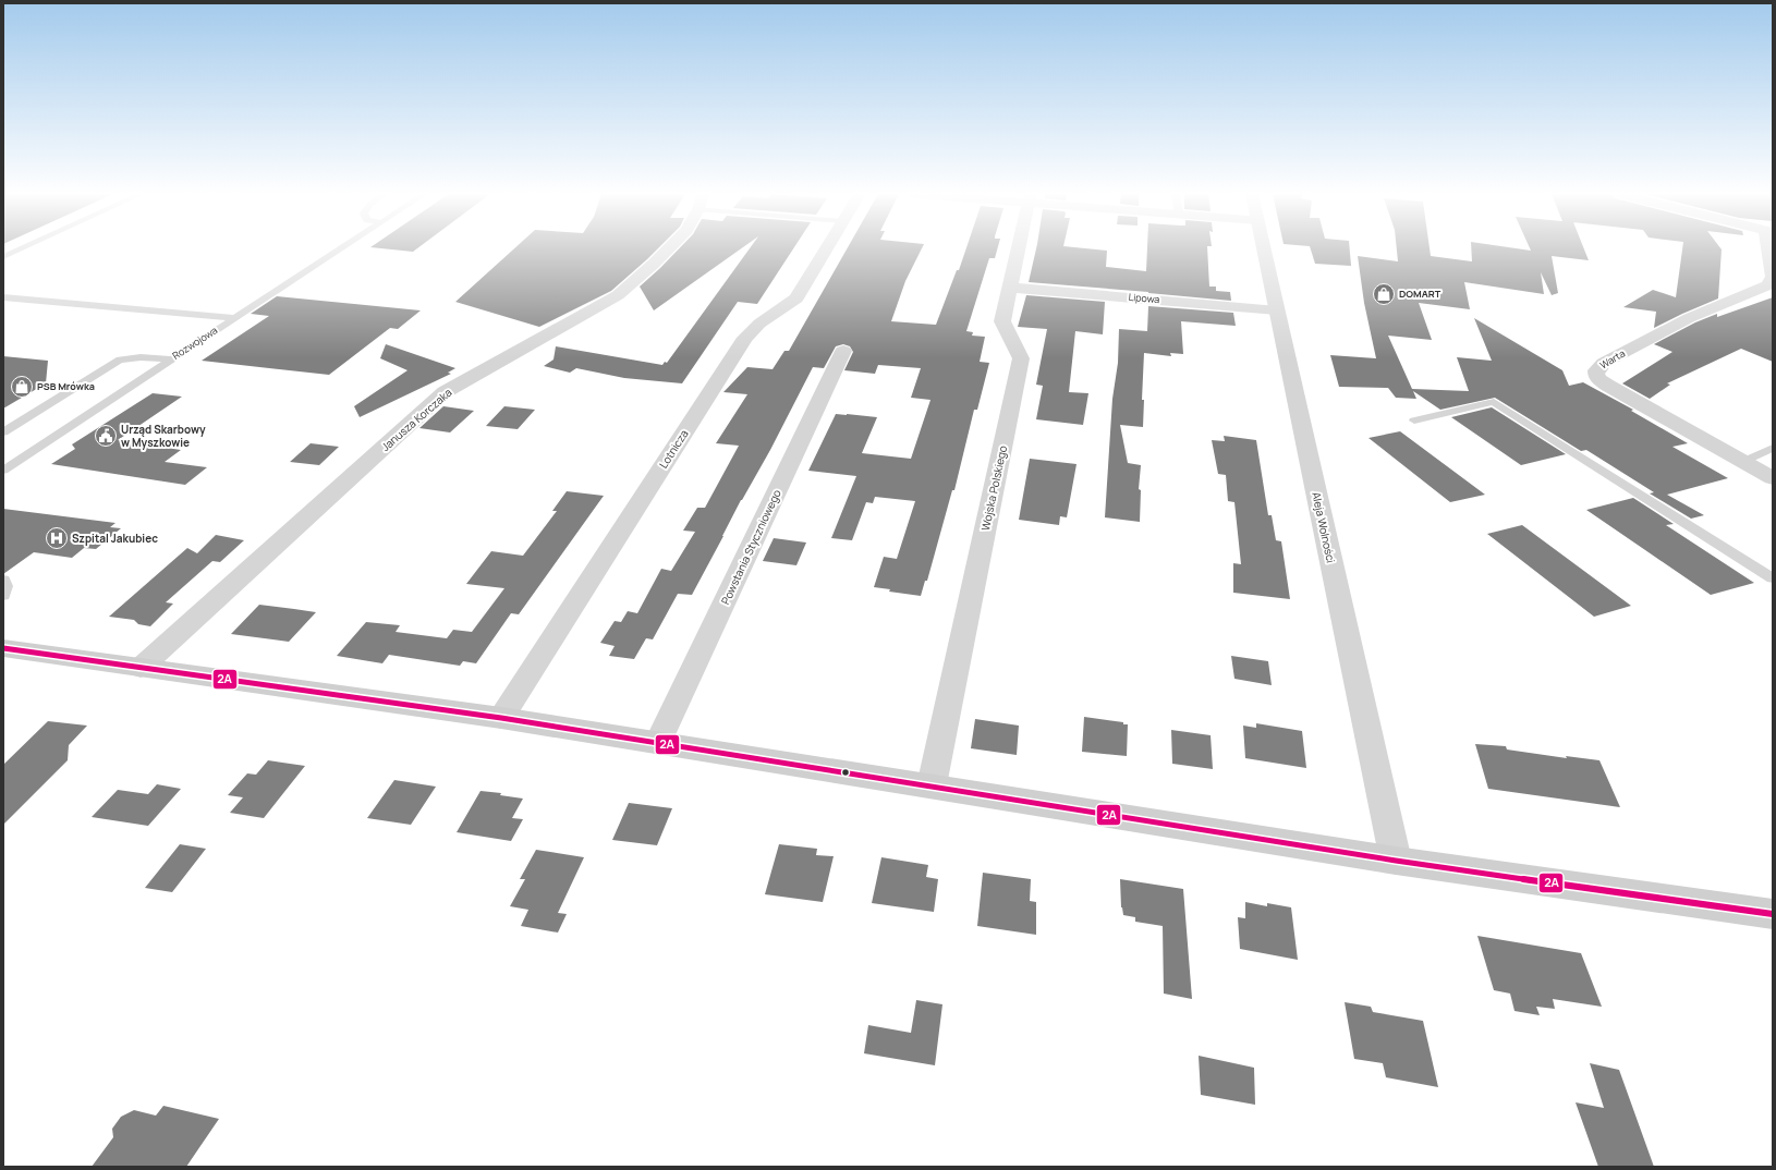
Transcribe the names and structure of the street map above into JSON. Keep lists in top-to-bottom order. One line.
{"streets":{"street":["Lipowa","Warta","Janusza Korczaka","Lotnicza","Wojska Polskiego","Aleja Wolności","Powstania Styczniowego"],"lane":["Rozwojowa"]},"crossings":[["Lipowa","Wojska Polskiego"],["Lipowa","Aleja Wolności"]],"places":{"shop":["DOMART","PSB Mrówka"],"public building":["Urząd Skarbowy w Myszkowie"],"hospital":["Szpital Jakubiec"]},"lines":["transit line 2A"]}
